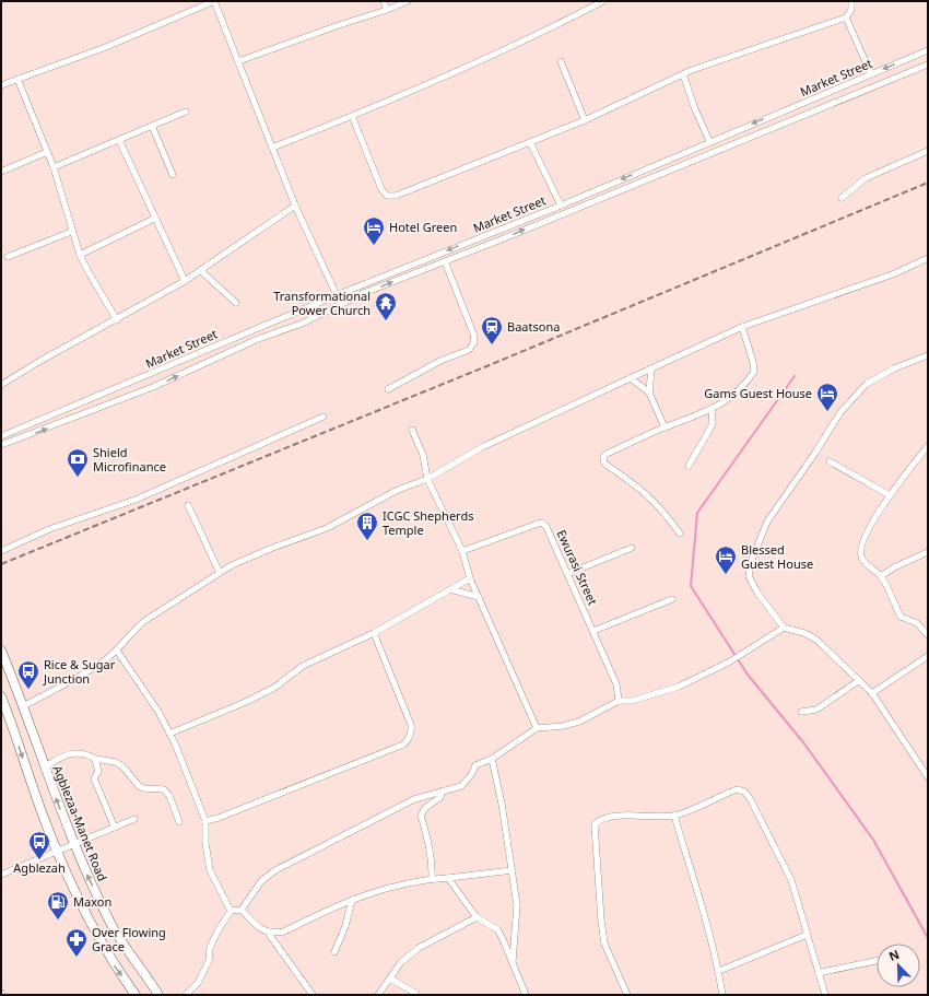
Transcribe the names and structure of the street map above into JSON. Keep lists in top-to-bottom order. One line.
{"streets":{"main road":["Agblezaa-Manet Road"],"street":["Market Street","Ewurasi Street"]},"places":{"hotel":["Hotel Green","Gams Guest House","Blessed Guest House"],"temple":["Transformational Power Church"],"station":["Baatsona"],"bank":["Shield Microfinance"],"building":["ICGC Shepherds Temple"],"bus stop":["Rice & Sugar Junction","Agblezah"],"fuel station":["Maxon"],"pharmacy":["Over Flowing Grace"]},"north":"top left"}
